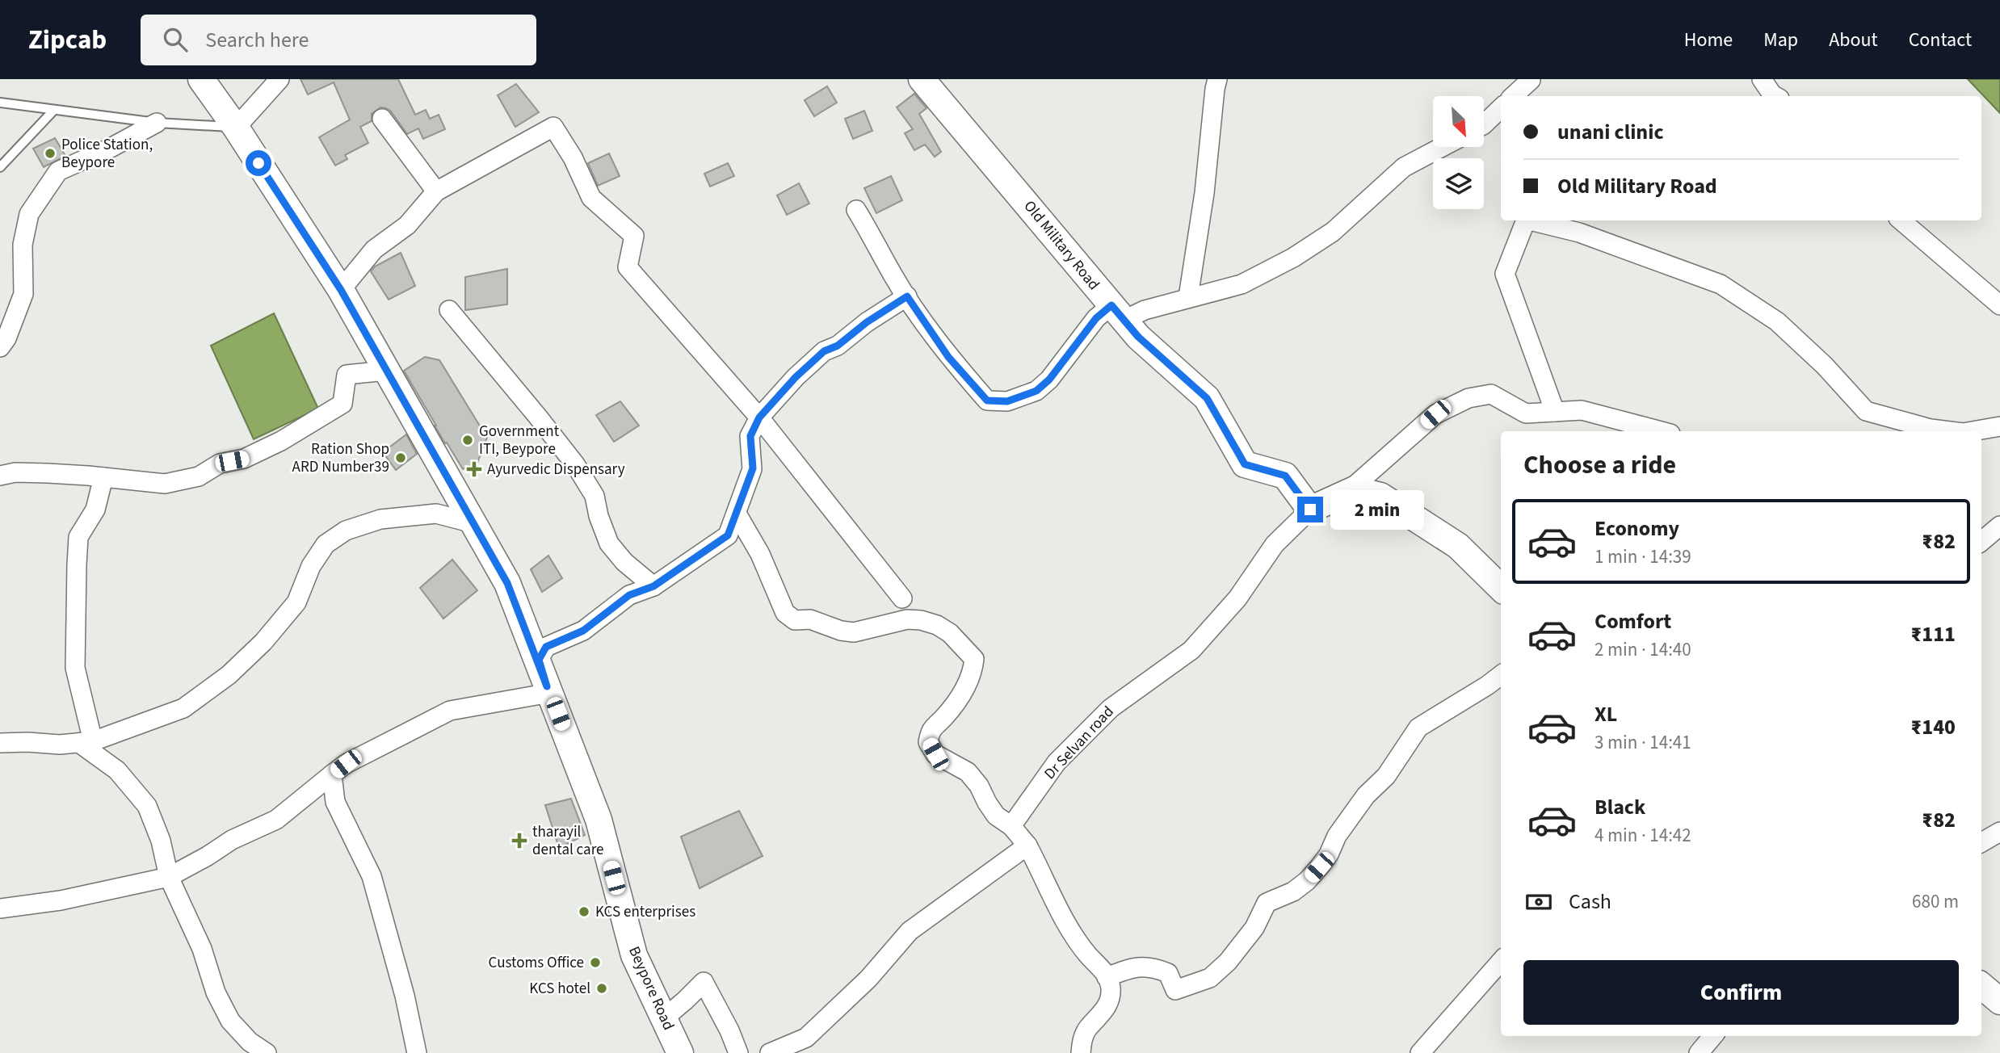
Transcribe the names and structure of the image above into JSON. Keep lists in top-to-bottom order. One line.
{"streets":{"main road":["Old Military Road","Beypore Road"],"street":["Dr Selvan road"]},"crossings":[["Old Military Road","Dr Selvan road"]],"places":{"other":["Police Station, Beypore","Government ITI, Beypore","Ration Shop ARD Number39","KCS enterprises","Customs Office","KCS hotel"],"health":["Ayurvedic Dispensary","tharayil dental care"]},"north":"bottom right","page":{"header":"Zipcab","search":"Search here","nav":["Home","Map","About","Contact"],"banner":["unani clinic","Old Military Road"],"heading":"Choose a ride","bubble":"2 min","list":[{"name":"Economy","note":"1 min · 14:39","value":"₹82"},{"name":"Comfort","note":"2 min · 14:40","value":"₹111"},{"name":"XL","note":"3 min · 14:41","value":"₹140"},{"name":"Black","note":"4 min · 14:42","value":"₹82"}],"pay":["Cash","680 m"],"buttons":"Confirm"}}
